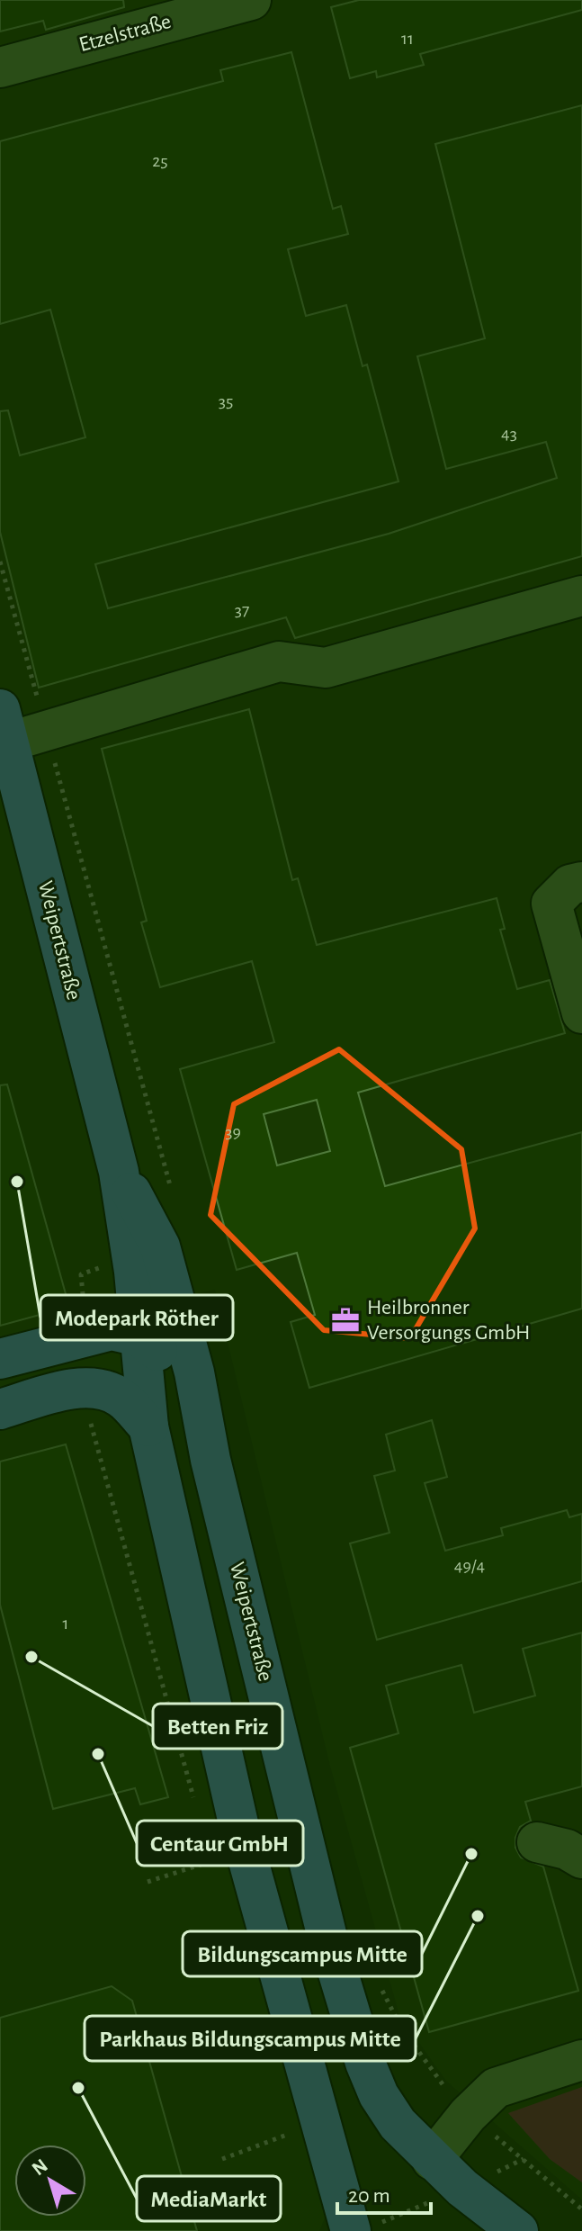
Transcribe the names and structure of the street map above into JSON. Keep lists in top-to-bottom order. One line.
{"streets":{"main road":["Weipertstraße"],"street":["Etzelstraße"]},"places":{"other":["Modepark Röther","Betten Friz","Centaur GmbH","Bildungscampus Mitte","Parkhaus Bildungscampus Mitte","MediaMarkt"],"office":["Heilbronner Versorgungs GmbH"]},"house_numbers":["11","25","35","43","37","39","49/4","1"],"scale_bar":"20 m","north":"top left"}
